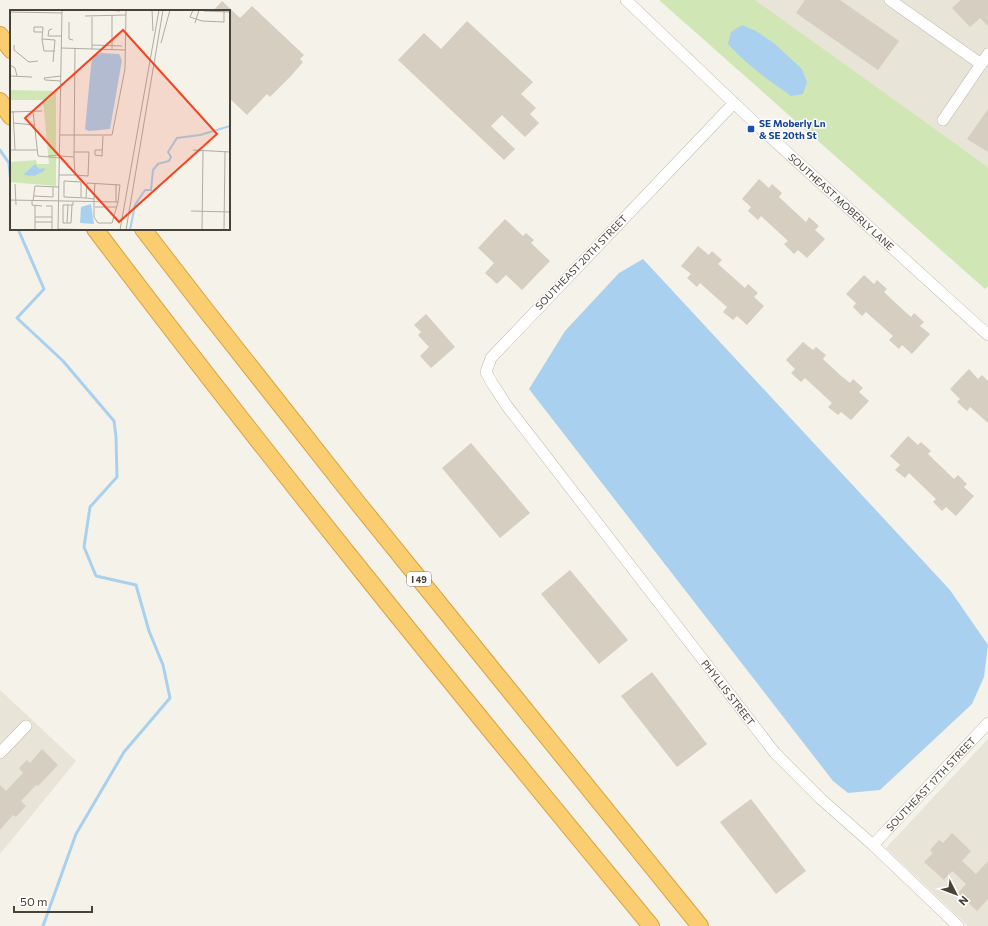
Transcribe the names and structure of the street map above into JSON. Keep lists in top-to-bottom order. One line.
{"streets":{"highway":["I 49"],"street":["SOUTHEAST MOBERLY LANE","SOUTHEAST 20TH STREET","PHYLLIS STREET","SOUTHEAST 17TH STREET"]},"crossings":[["SOUTHEAST MOBERLY LANE","SOUTHEAST 20TH STREET"],["SOUTHEAST 20TH STREET","PHYLLIS STREET"],["PHYLLIS STREET","SOUTHEAST 17TH STREET"]],"places":{"transit":["SE Moberly Ln & SE 20th St"]},"scale_bar":"50 m","north":"bottom right"}
